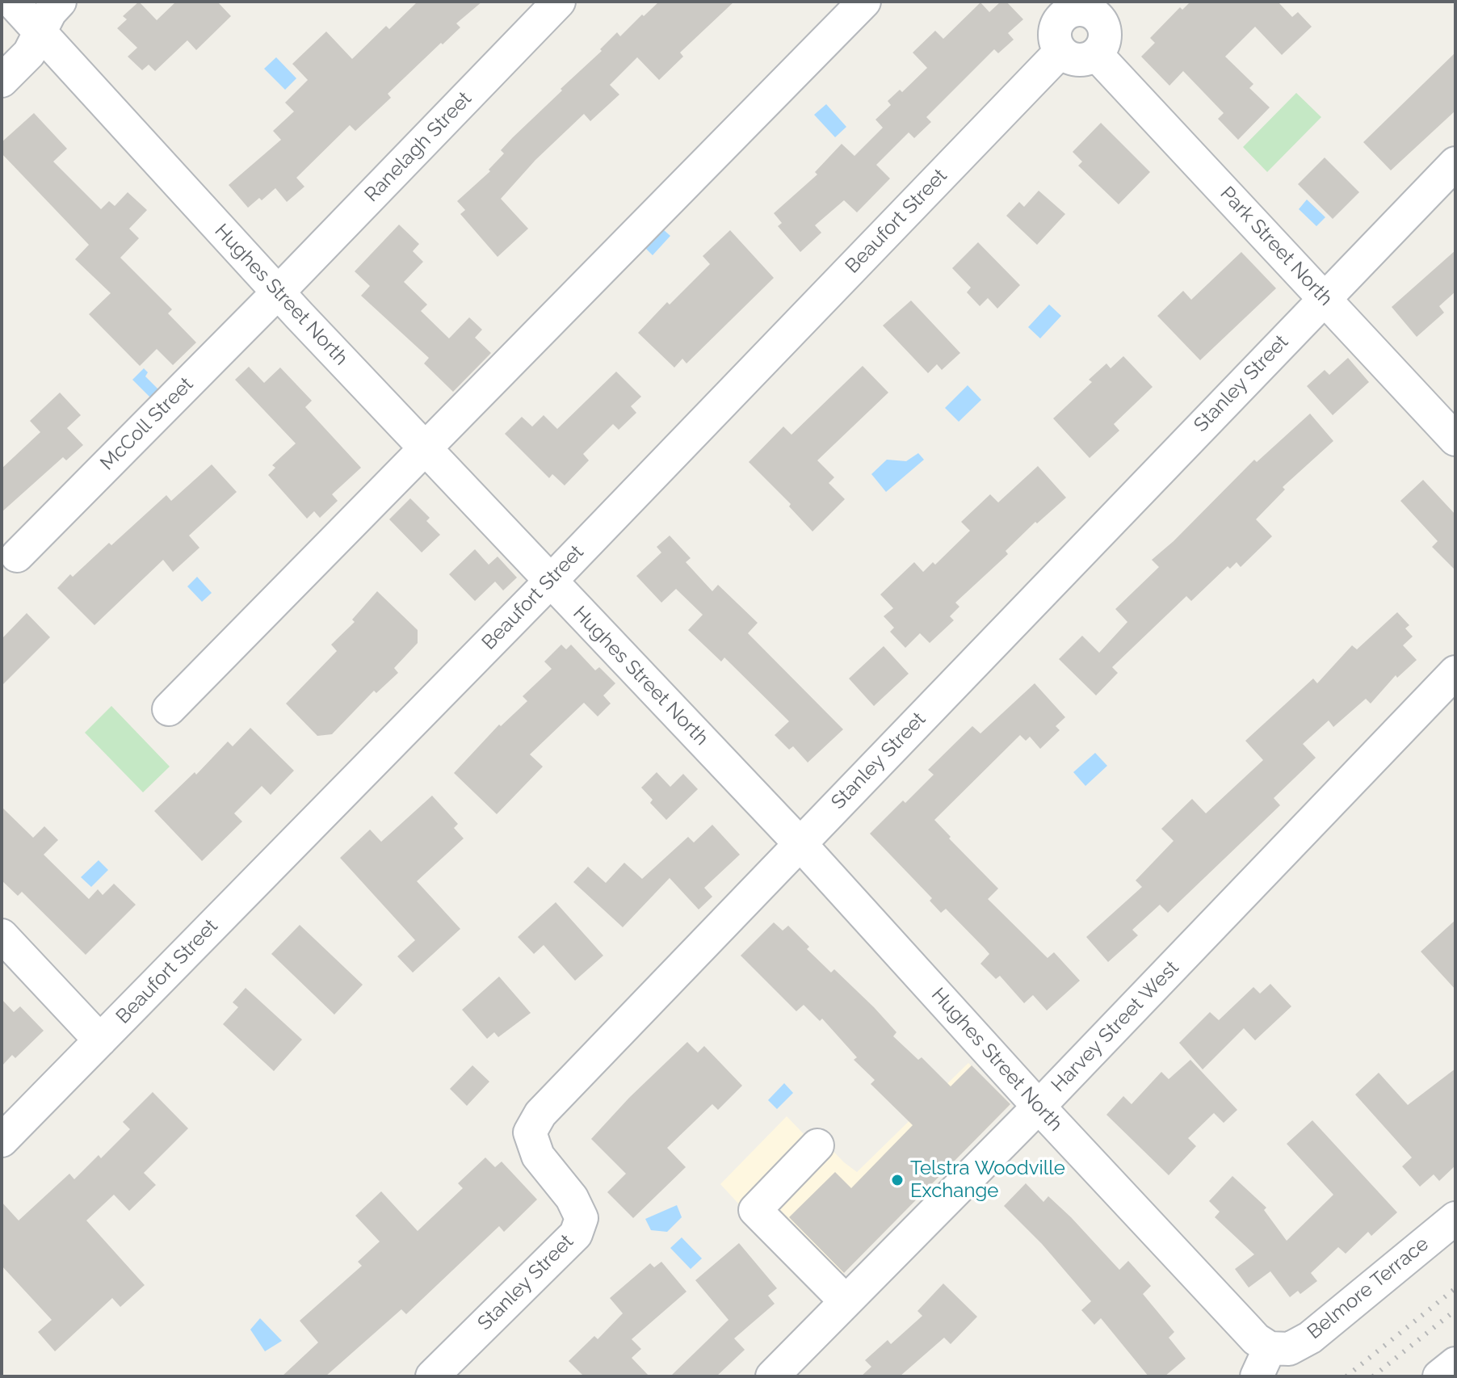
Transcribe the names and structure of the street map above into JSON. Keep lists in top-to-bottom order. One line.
{"streets":{"street":["Ranelagh Street","Beaufort Street","Park Street North","Hughes Street North","Stanley Street","McColl Street","Harvey Street West","Belmore Terrace"]},"crossings":[["Ranelagh Street","Hughes Street North"],["Ranelagh Street","McColl Street"],["Beaufort Street","Hughes Street North"],["Park Street North","Stanley Street"],["Hughes Street North","Stanley Street"],["Hughes Street North","McColl Street"],["Hughes Street North","Harvey Street West"],["Hughes Street North","Belmore Terrace"]],"places":["Telstra Woodville Exchange"]}
